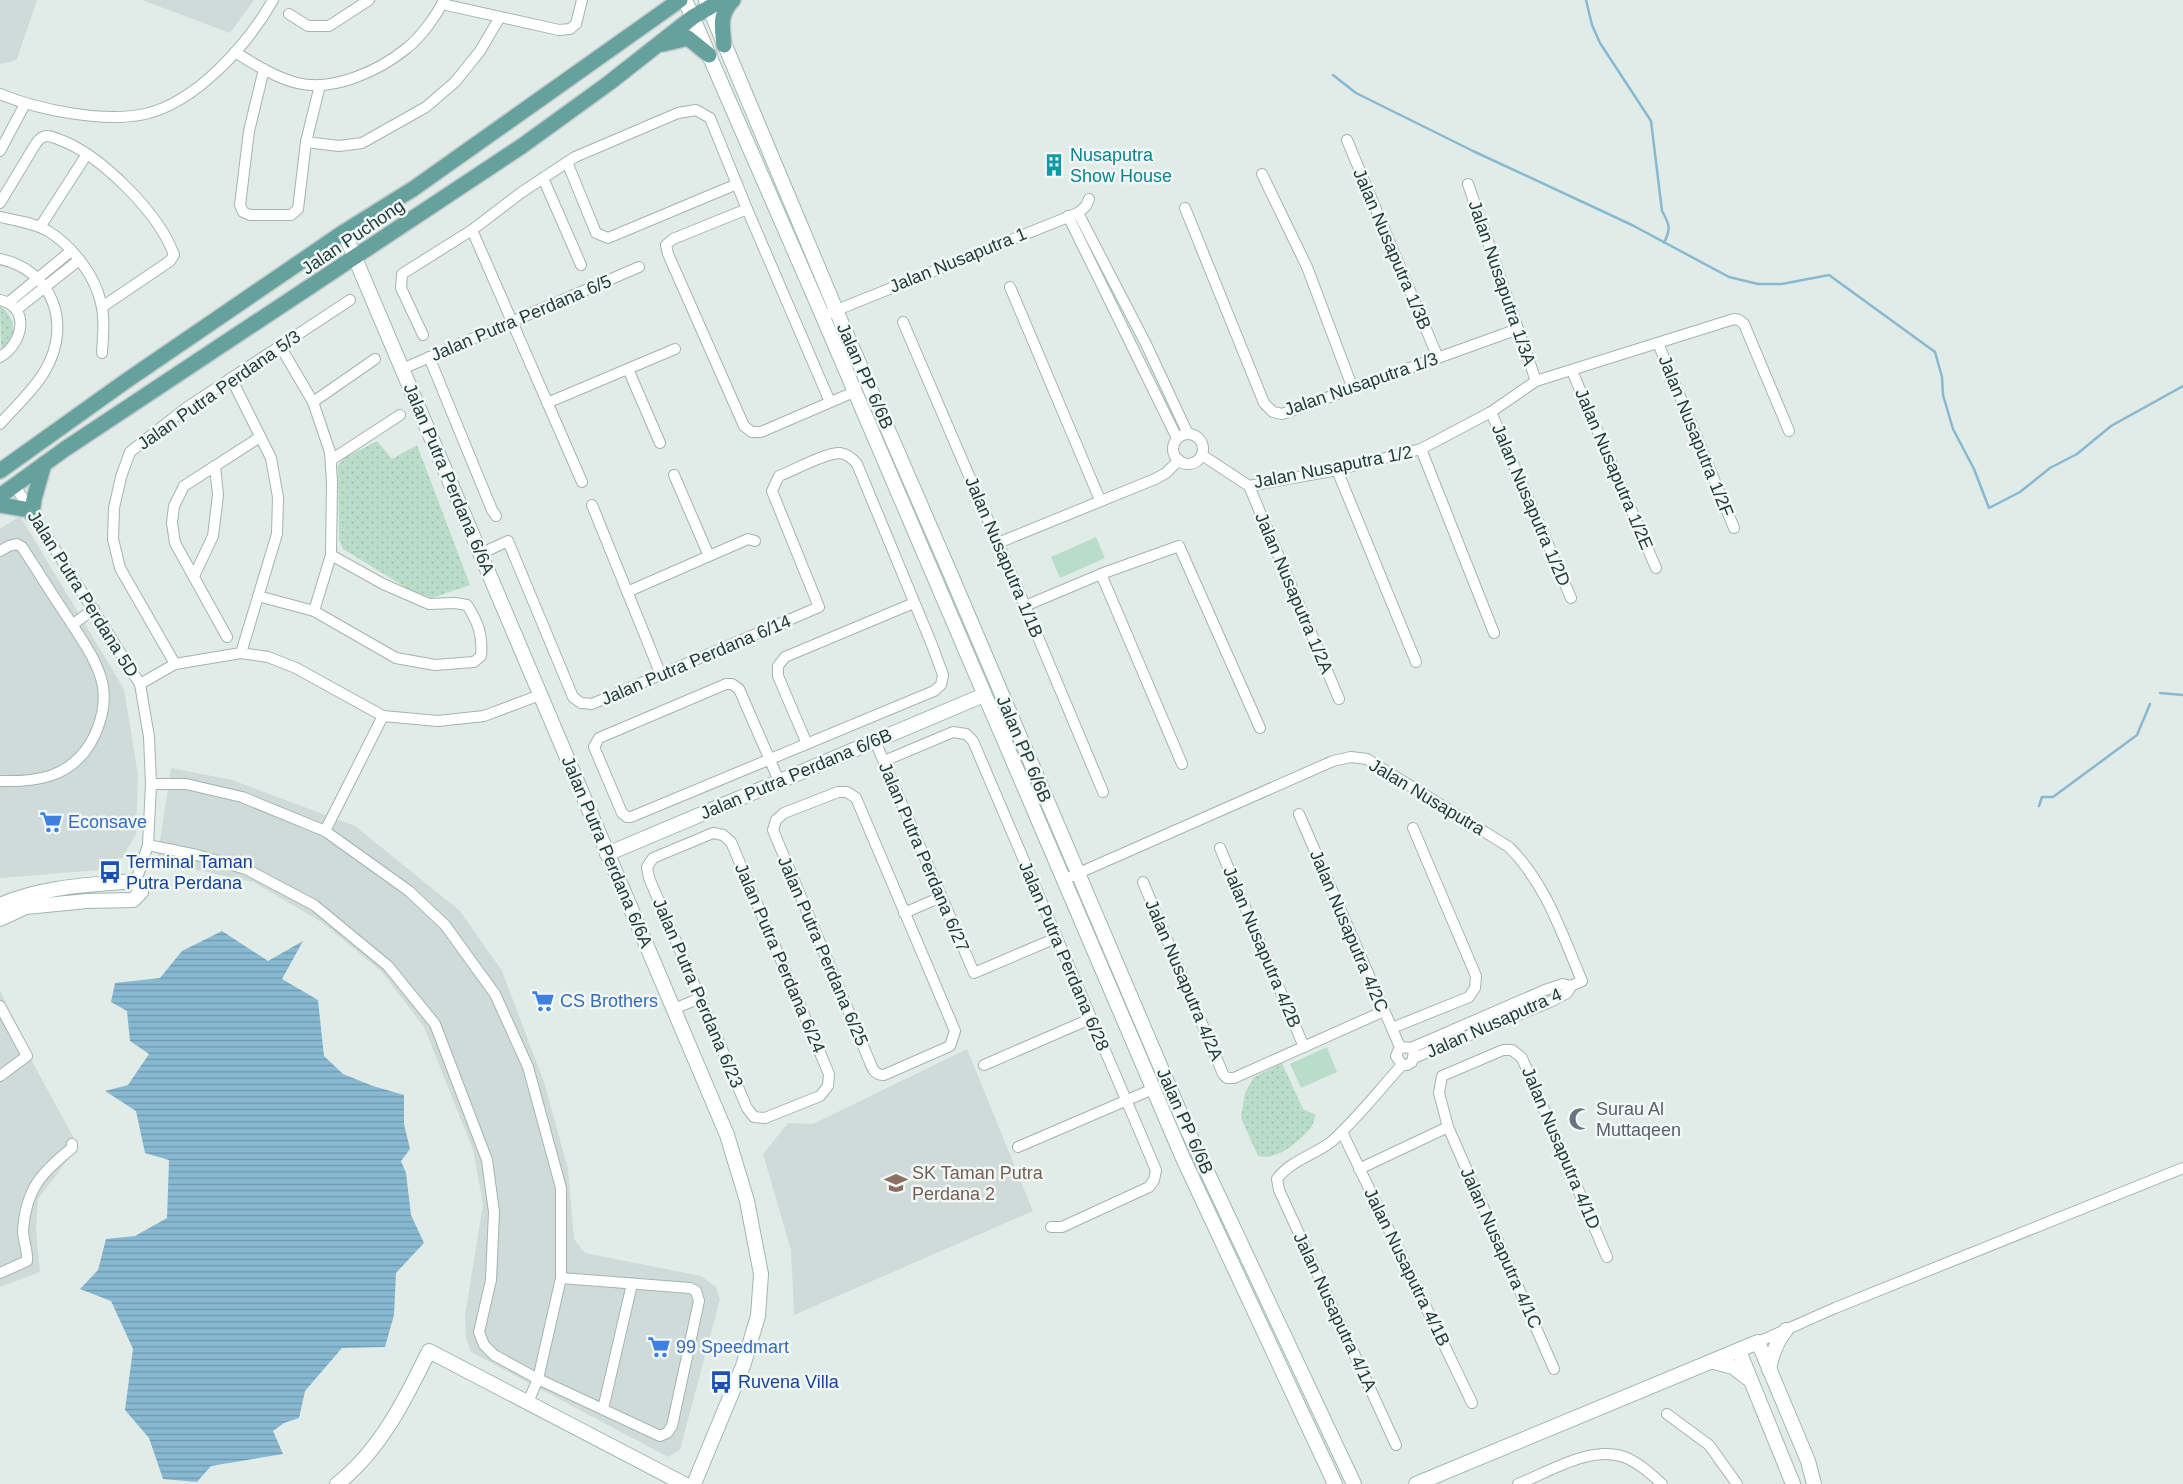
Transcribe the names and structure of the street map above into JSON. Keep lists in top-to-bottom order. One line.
{"streets":{"main road":["Jalan Puchong"],"street":["Jalan Nusaputra 1/3B","Jalan Nusaputra 1","Jalan Nusaputra 1/3A","Jalan Putra Perdana 6/5","Jalan PP 6/6B","Jalan Nusaputra 1/3","Jalan Putra Perdana 5/3","Jalan Nusaputra 1/2F","Jalan Nusaputra 1/2","Jalan Nusaputra 1/2E","Jalan Putra Perdana 6/6A","Jalan Nusaputra 1/2D","Jalan Nusaputra 1/1B","Jalan Nusaputra 1/2A","Jalan Putra Perdana 5D","Jalan Putra Perdana 6/14","Jalan Putra Perdana 6/6B","Jalan Nusaputra","Jalan Putra Perdana 6/27","Jalan Nusaputra 4/2C","Jalan Nusaputra 4/2B","Jalan Putra Perdana 6/25","Jalan Putra Perdana 6/28","Jalan Putra Perdana 6/24","Jalan Nusaputra 4/2A","Jalan Putra Perdana 6/23","Jalan Nusaputra 4","Jalan Nusaputra 4/1D","Jalan Nusaputra 4/1C","Jalan Nusaputra 4/1B","Jalan Nusaputra 4/1A"]},"crossings":[["Jalan Puchong","Jalan PP 6/6B"],["Jalan Puchong","Jalan Putra Perdana 6/6A"],["Jalan Puchong","Jalan Putra Perdana 5D"],["Jalan Nusaputra 1/3B","Jalan Nusaputra 1/3"],["Jalan Nusaputra 1","Jalan PP 6/6B"],["Jalan Nusaputra 1/3A","Jalan Nusaputra 1/3"],["Jalan Nusaputra 1/3A","Jalan Nusaputra 1/2"],["Jalan Putra Perdana 6/5","Jalan Putra Perdana 6/6A"],["Jalan PP 6/6B","Jalan Putra Perdana 6/6B"],["Jalan PP 6/6B","Jalan Nusaputra"],["Jalan Nusaputra 1/2F","Jalan Nusaputra 1/2"],["Jalan Nusaputra 1/2","Jalan Nusaputra 1/2E"],["Jalan Nusaputra 1/2","Jalan Nusaputra 1/2D"],["Jalan Nusaputra 1/2","Jalan Nusaputra 1/2A"],["Jalan Putra Perdana 6/6A","Jalan Putra Perdana 6/14"],["Jalan Putra Perdana 6/6A","Jalan Putra Perdana 6/6B"],["Jalan Putra Perdana 6/6B","Jalan Putra Perdana 6/27"],["Jalan Nusaputra","Jalan Nusaputra 4"],["Jalan Putra Perdana 6/27","Jalan Putra Perdana 6/28"],["Jalan Nusaputra 4/2C","Jalan Nusaputra 4"],["Jalan Nusaputra 4/2B","Jalan Nusaputra 4/2A"],["Jalan Putra Perdana 6/24","Jalan Putra Perdana 6/23"],["Jalan Nusaputra 4","Jalan Nusaputra 4/1B"],["Jalan Nusaputra 4","Jalan Nusaputra 4/1A"],["Jalan Nusaputra 4/1D","Jalan Nusaputra 4/1C"]],"places":{"building":["Nusaputra Show House"],"supermarket":["Econsave","CS Brothers","99 Speedmart"],"bus stop":["Terminal Taman Putra Perdana","Ruvena Villa"],"mosque":["Surau Al Muttaqeen"],"school or university":["SK Taman Putra Perdana 2"]}}
